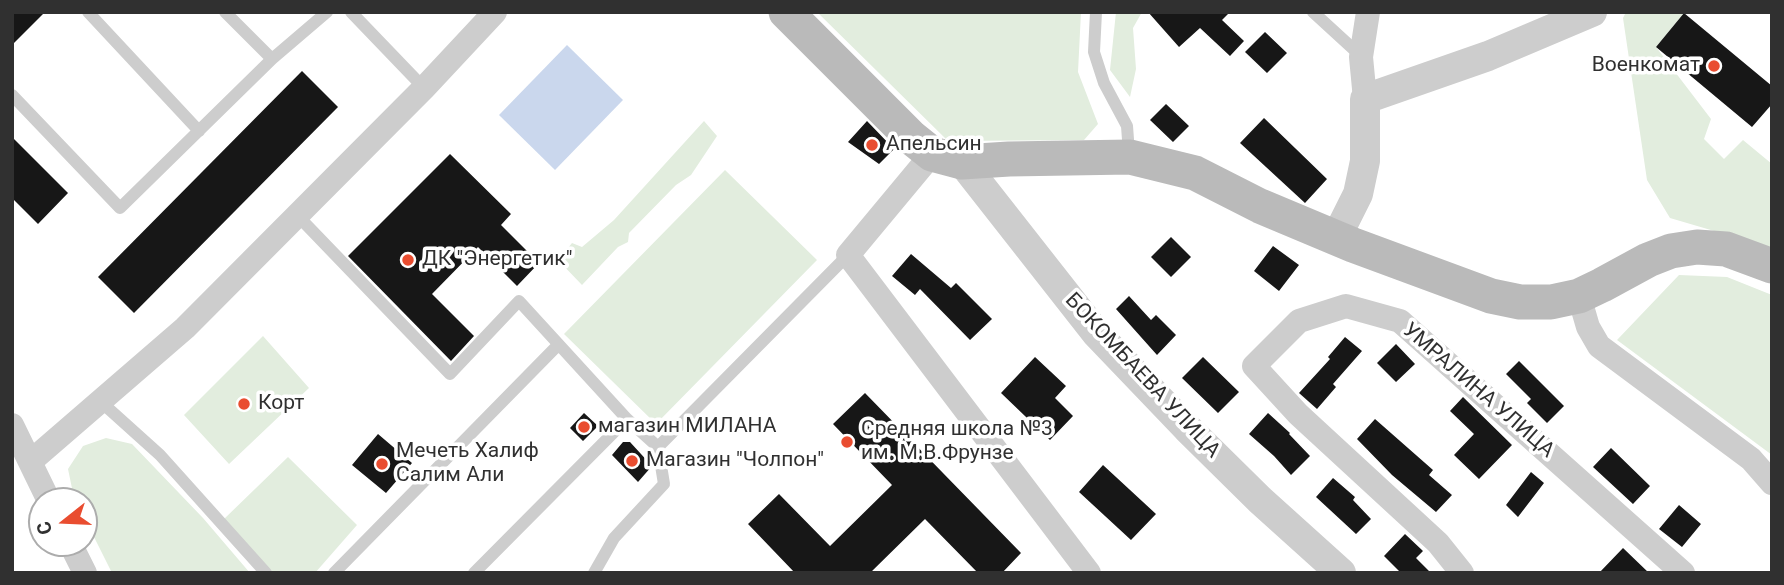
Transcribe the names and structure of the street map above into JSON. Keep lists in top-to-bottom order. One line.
{"streets":{"street":["БОКОМБАЕВА УЛИЦА","УМРАЛИНА УЛИЦА"]},"places":["Военкомат","Апельсин","ДК \"Энергетик\"","Корт","магазин МИЛАНА","Средняя школа №3 им. М.В.Фрунзе","Магазин \"Чолпон\"","Мечеть Халиф Салим Али"],"north":"left"}
